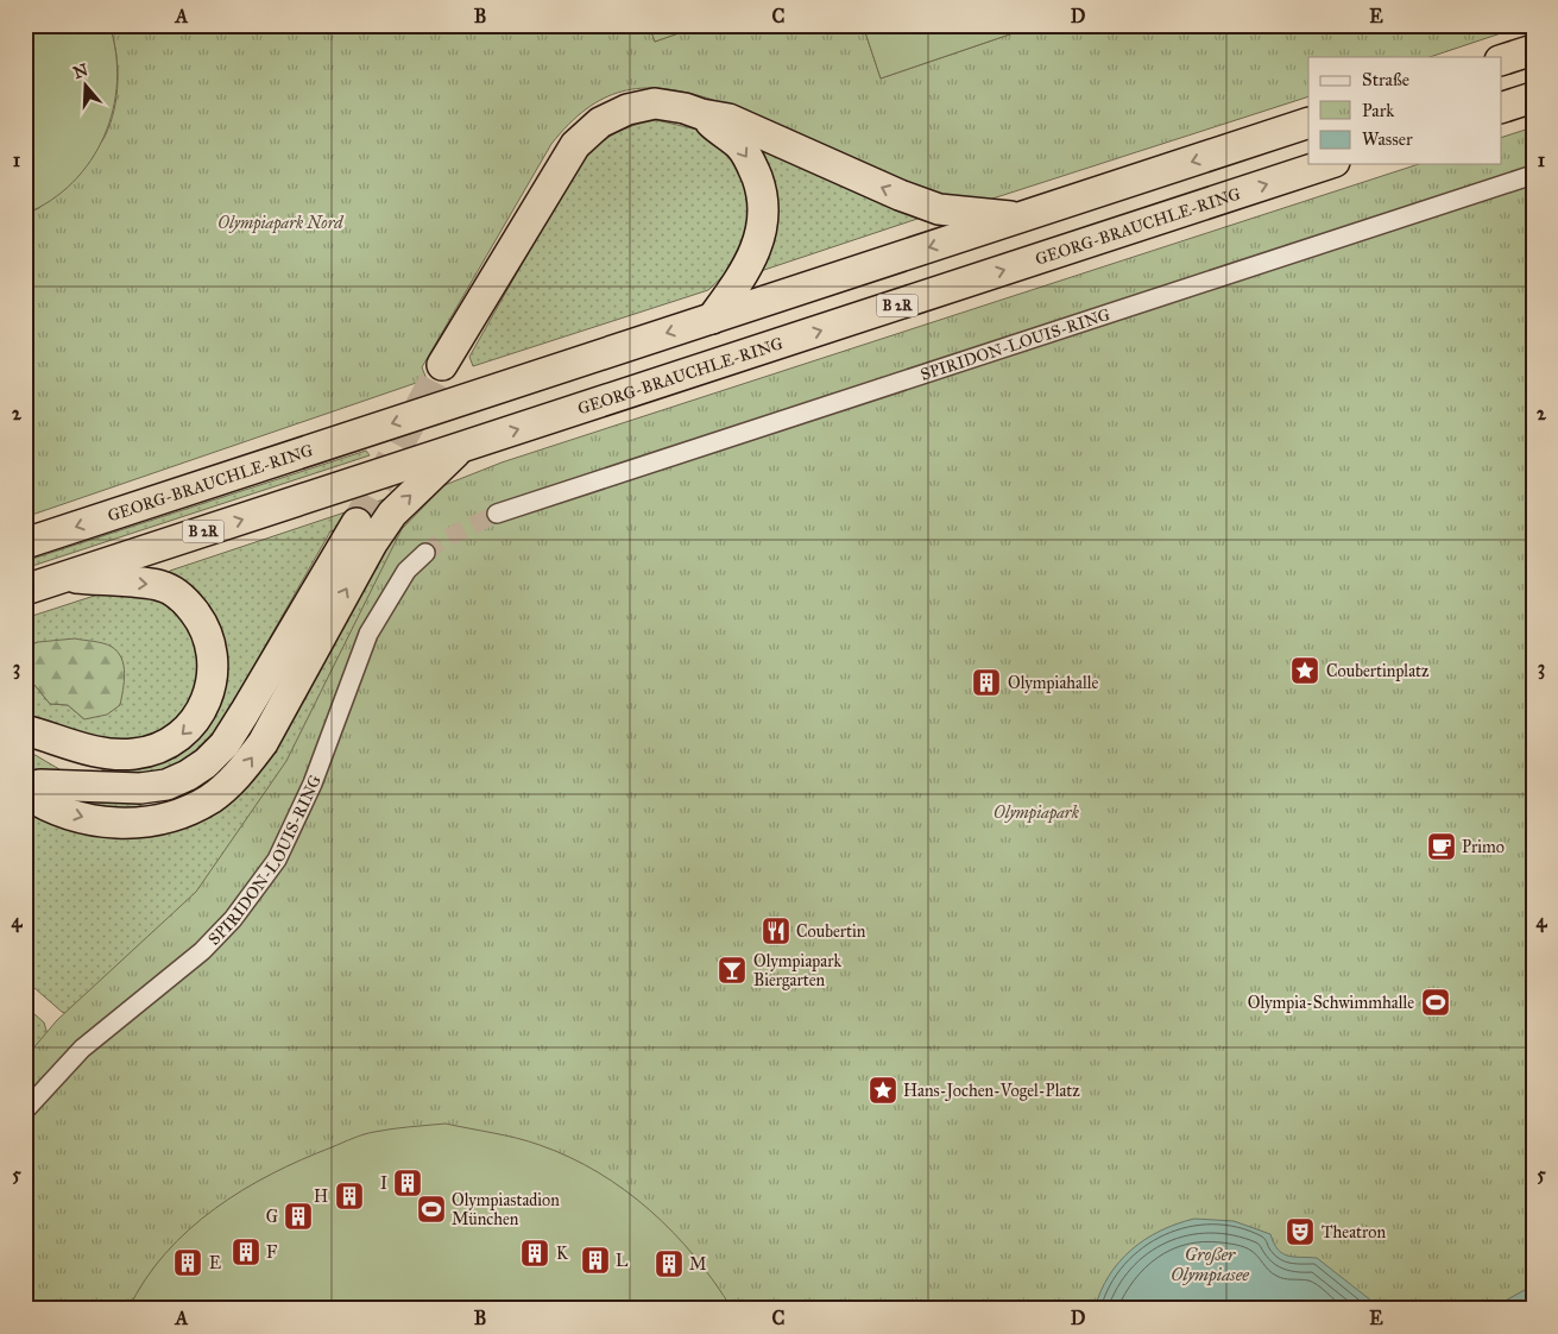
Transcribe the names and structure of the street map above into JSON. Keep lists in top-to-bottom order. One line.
{"streets":{"highway":["GEORG-BRAUCHLE-RING","B 2R"],"street":["SPIRIDON-LOUIS-RING"]},"water":["Großer Olympiasee"],"parks":["Olympiapark Nord","Olympiapark"],"places":{"place":["Coubertinplatz","Hans-Jochen-Vogel-Platz"],"building":["Olympiahalle","I","H","G","F","K","L","E","M"],"cafe":["Primo"],"restaurant":["Coubertin"],"bar":["Olympiapark Biergarten"],"sports":["Olympia-Schwimmhalle","Olympiastadion München"],"theatre":["Theatron"]},"legend":["Straße","Park","Wasser"],"north":"top","grid":{"columns":["A","B","C","D","E"],"rows":["1","2","3","4","5"]}}
